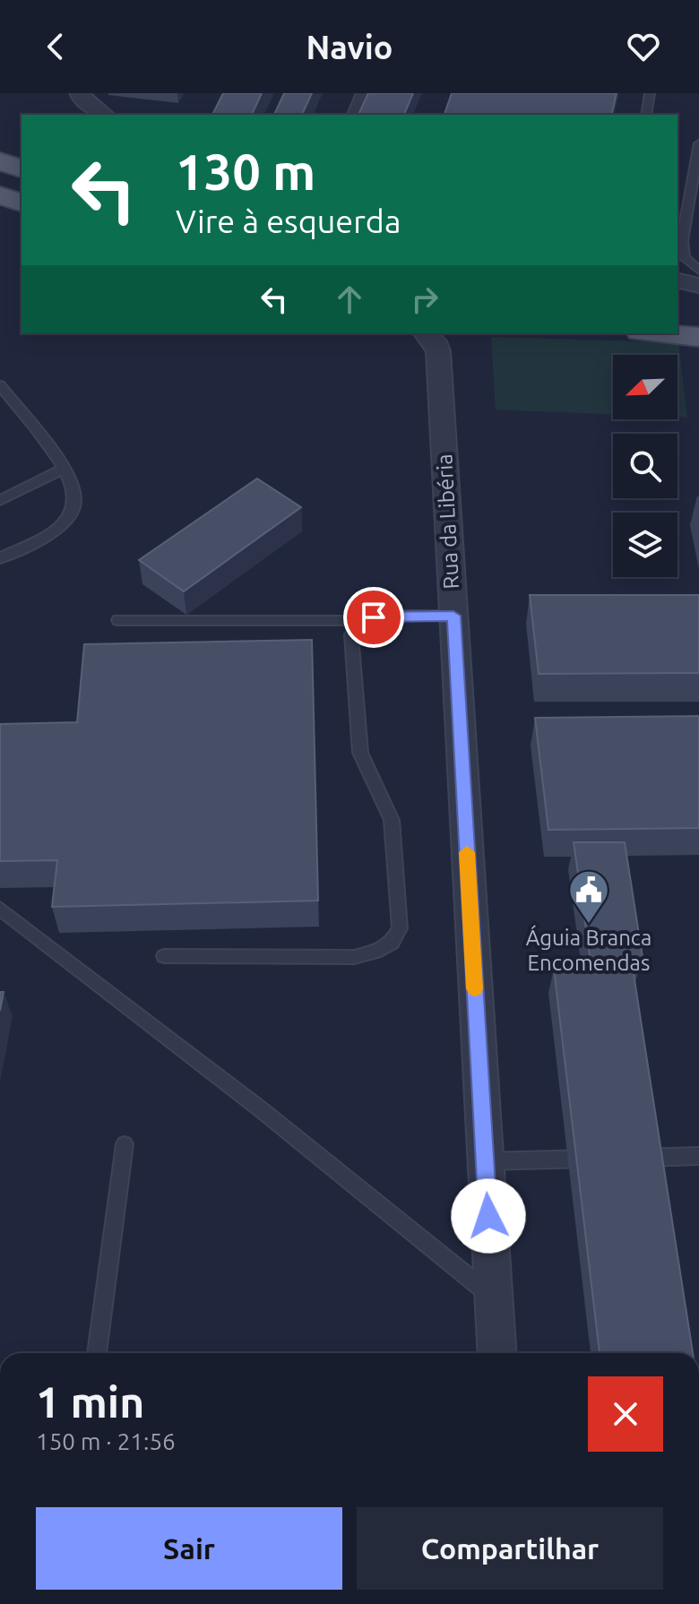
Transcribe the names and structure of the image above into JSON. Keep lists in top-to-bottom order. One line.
{"streets":{"street":["Rua da Libéria"]},"places":{"public building":["Águia Branca Encomendas"]},"north":"bottom left","page":{"header":"Navio","turn":["130 m","Vire à esquerda"],"heading":["1 min","150 m · 21:56"],"buttons":["Sair","Compartilhar"]}}
